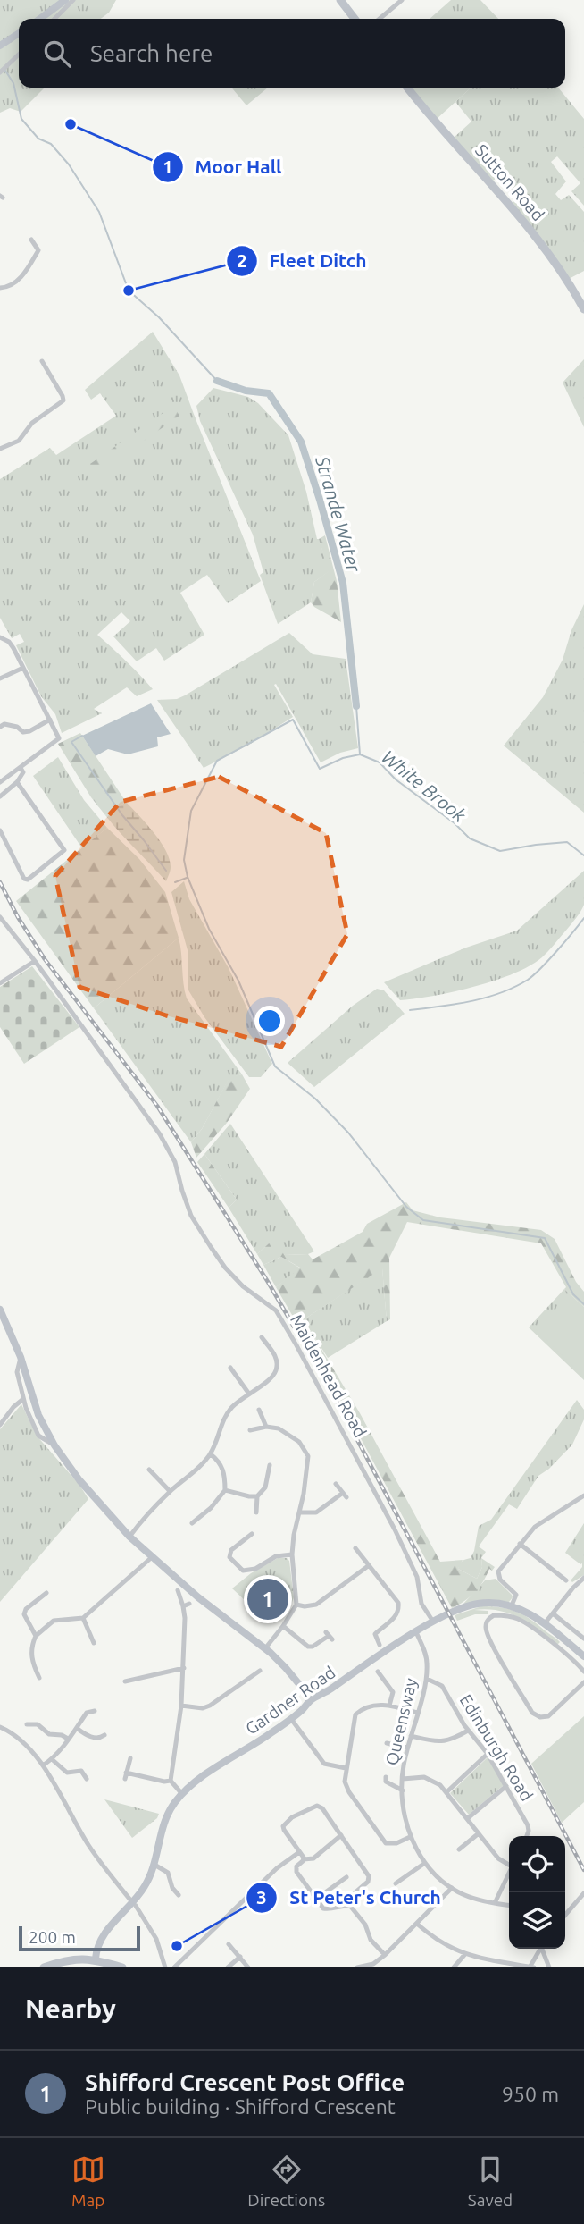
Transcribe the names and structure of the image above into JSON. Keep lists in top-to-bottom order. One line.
{"streets":{"main road":["Sutton Road","Gardner Road"],"street":["Maidenhead Road","Queensway","Edinburgh Road"]},"crossings":[["Maidenhead Road","Gardner Road"],["Gardner Road","Queensway"],["Queensway","Edinburgh Road"]],"water":["Strande Water","White Brook"],"places":["Moor Hall","Fleet Ditch","St Peter's Church"],"scale_bar":"200 m","page":{"search":"Search here","pins":"1","scale":"200 m","heading":"Nearby","list":[{"mark":"1","name":"Shifford Crescent Post Office","note":"Public building · Shifford Crescent","value":"950 m"}],"nav":["Map","Directions","Saved"]}}
